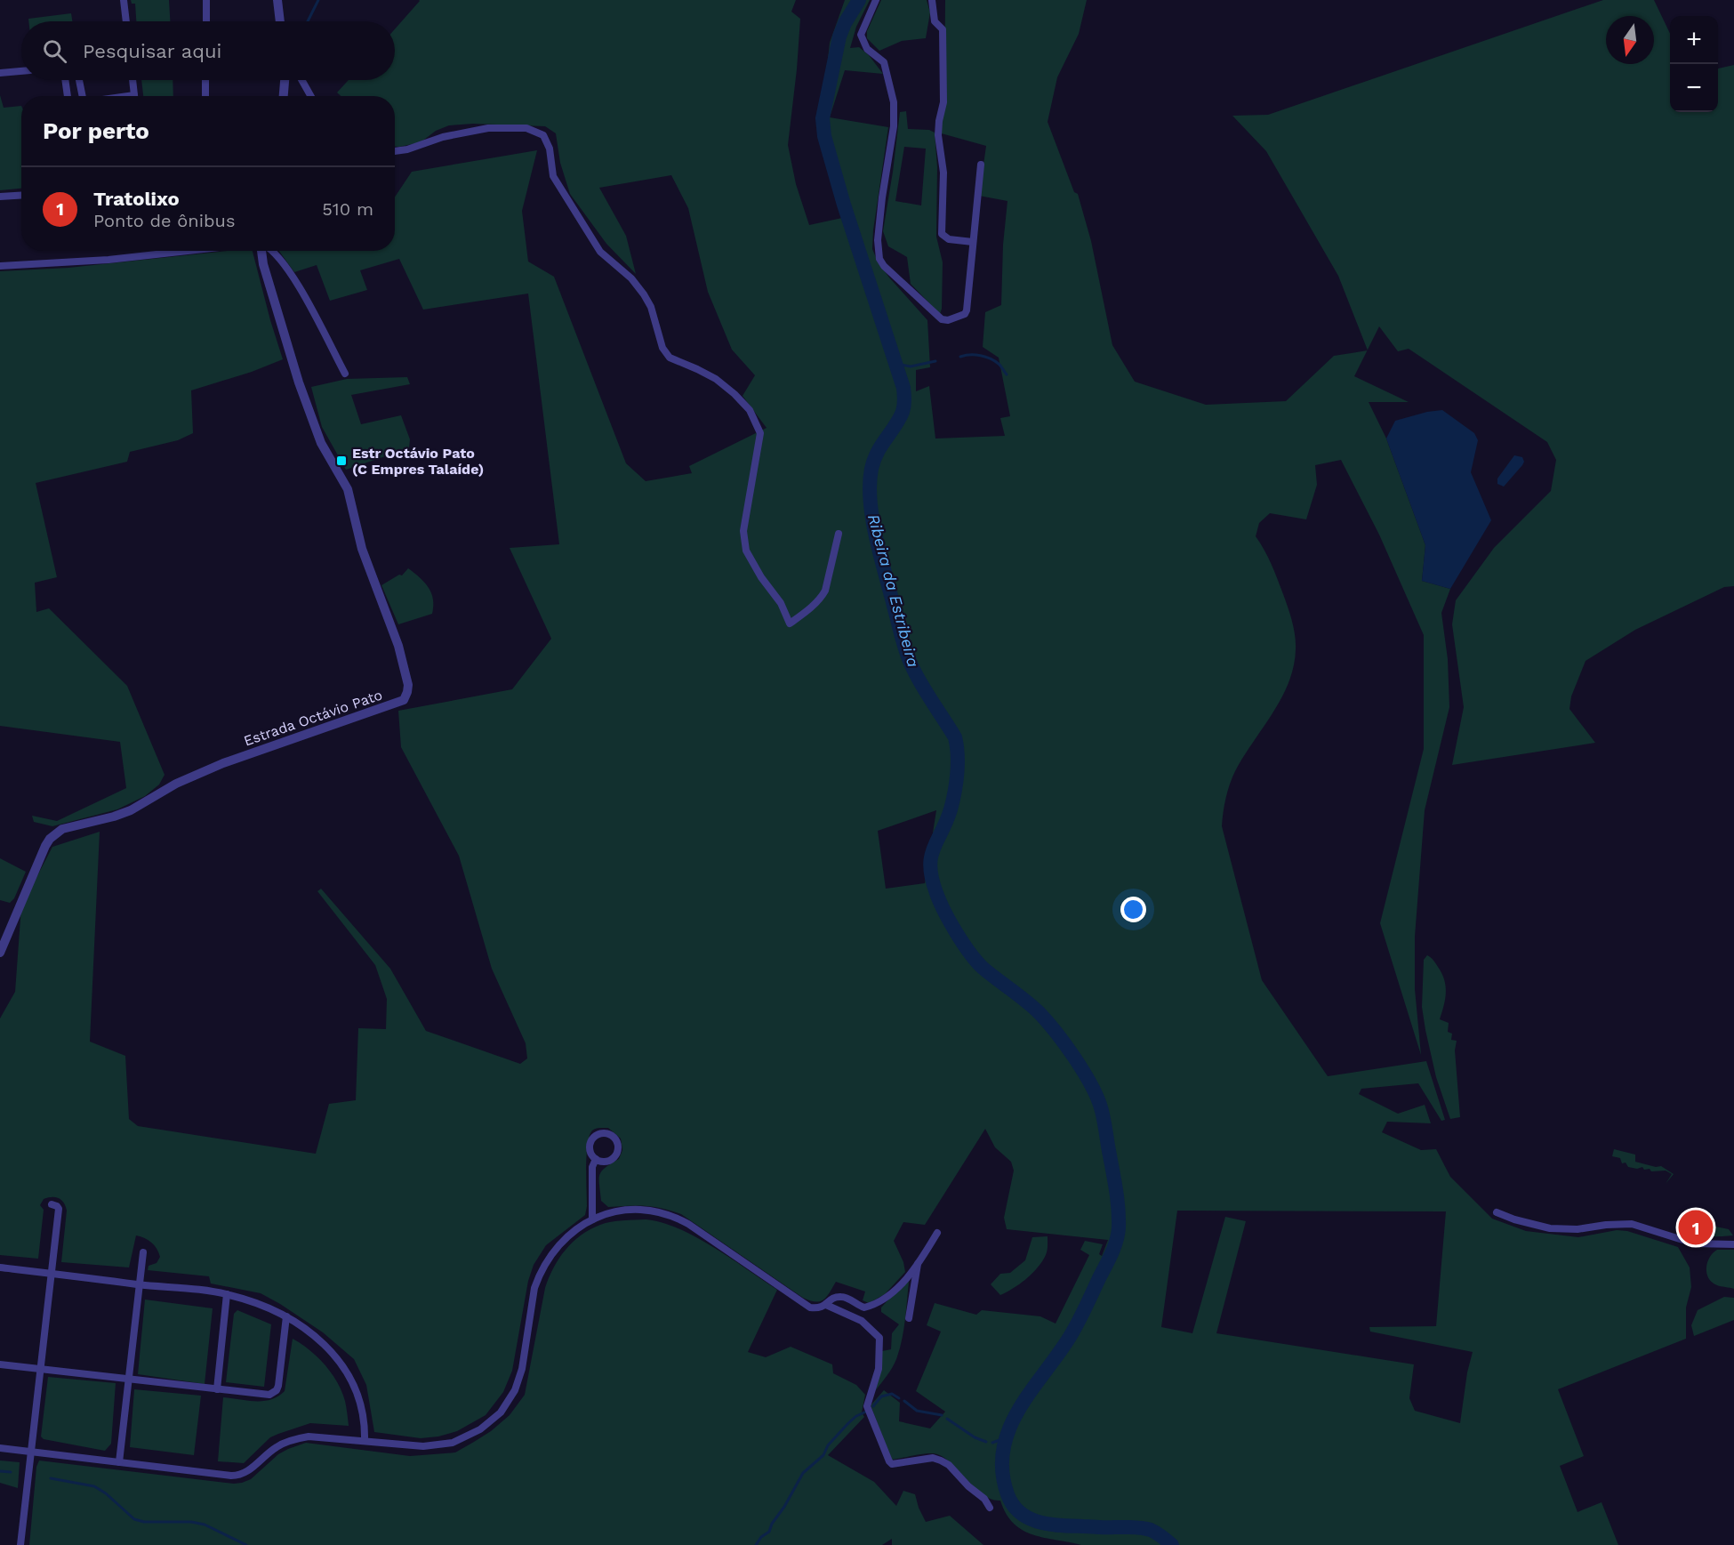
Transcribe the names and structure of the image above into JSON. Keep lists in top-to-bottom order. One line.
{"streets":{"street":["Estrada Octávio Pato"]},"water":["Ribeira da Estribeira"],"places":{"transit":["Estr Octávio Pato (C Empres Talaíde)"]},"north":"bottom","page":{"map_buttons":["+","−"],"search":"Pesquisar aqui","heading":"Por perto","list":[{"mark":"1","name":"Tratolixo","note":"Ponto de ônibus","value":"510 m"}],"pins":"1"}}
